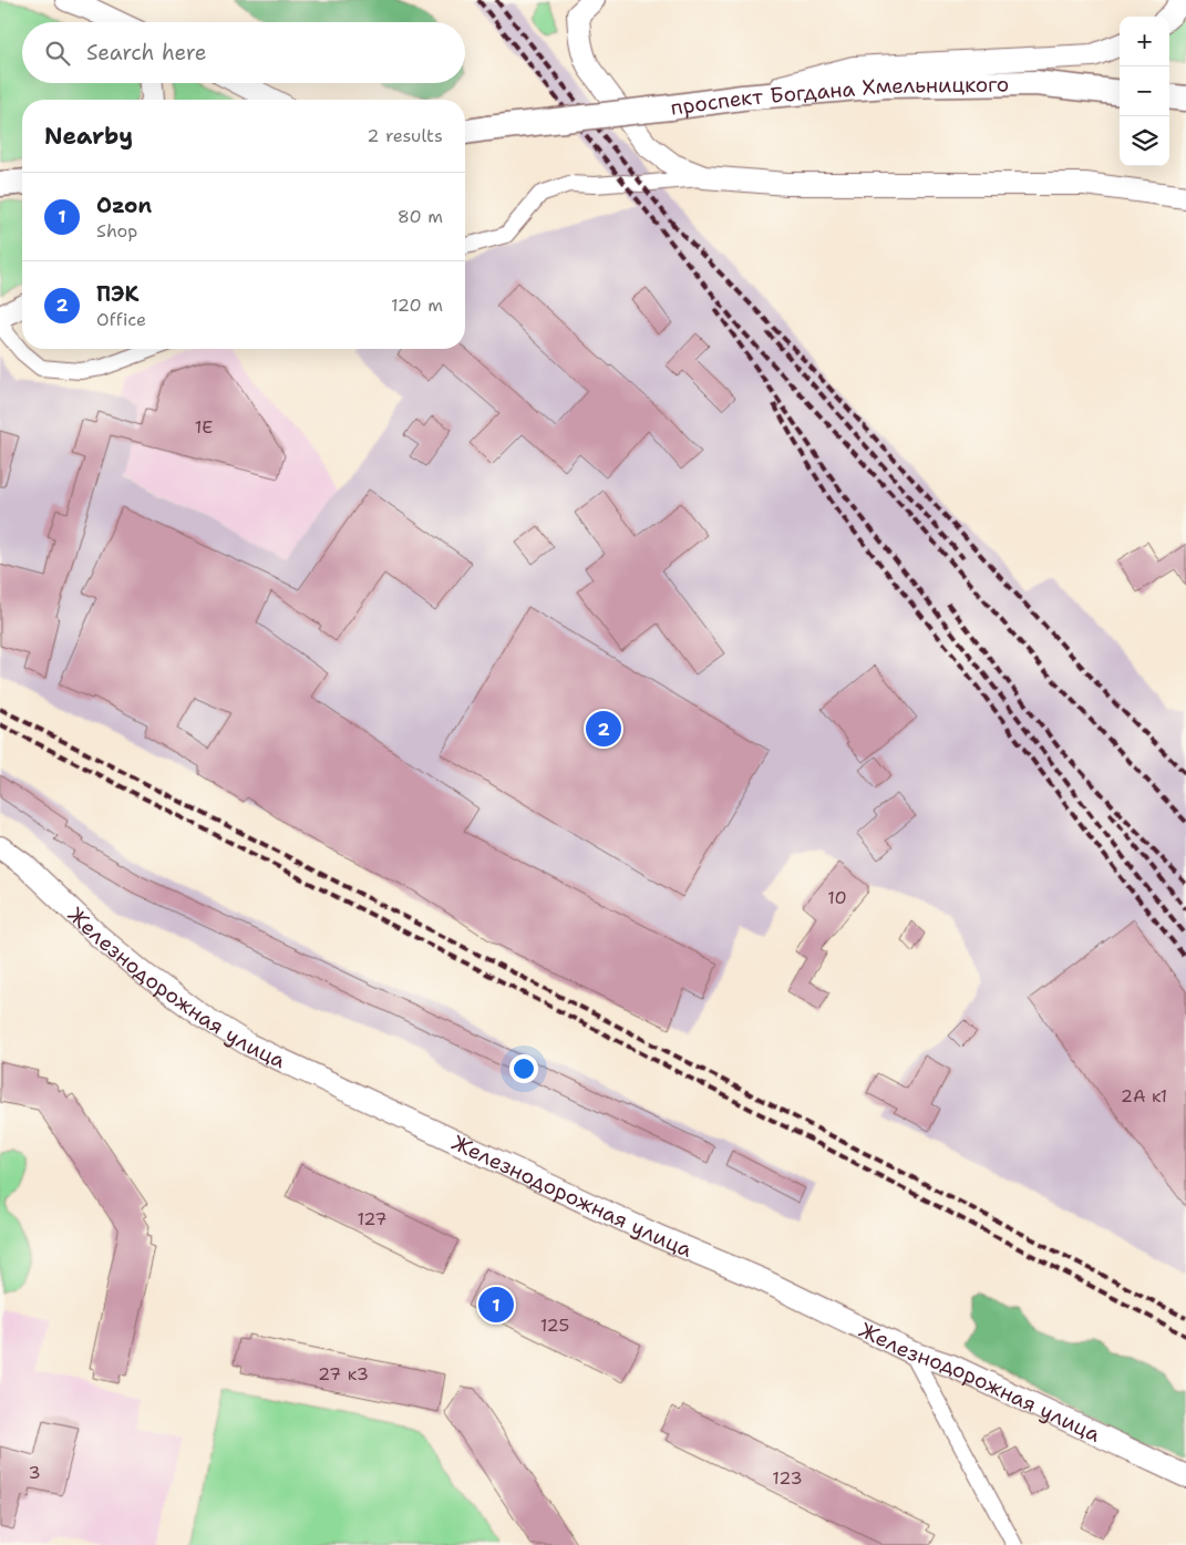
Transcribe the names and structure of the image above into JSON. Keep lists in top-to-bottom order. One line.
{"streets":{"main road":["проспект Богдана Хмельницкого"],"street":["Железнодорожная улица"]},"house_numbers":["1Е","10","2А к1","127","125","27 к3","3","123"],"page":{"map_buttons":["+","−"],"search":"Search here","heading":["Nearby","2 results"],"list":[{"mark":"1","name":"Ozon","note":"Shop","value":"80 m"},{"mark":"2","name":"ПЭК","note":"Office","value":"120 m"}],"pins":["2","1"]}}
